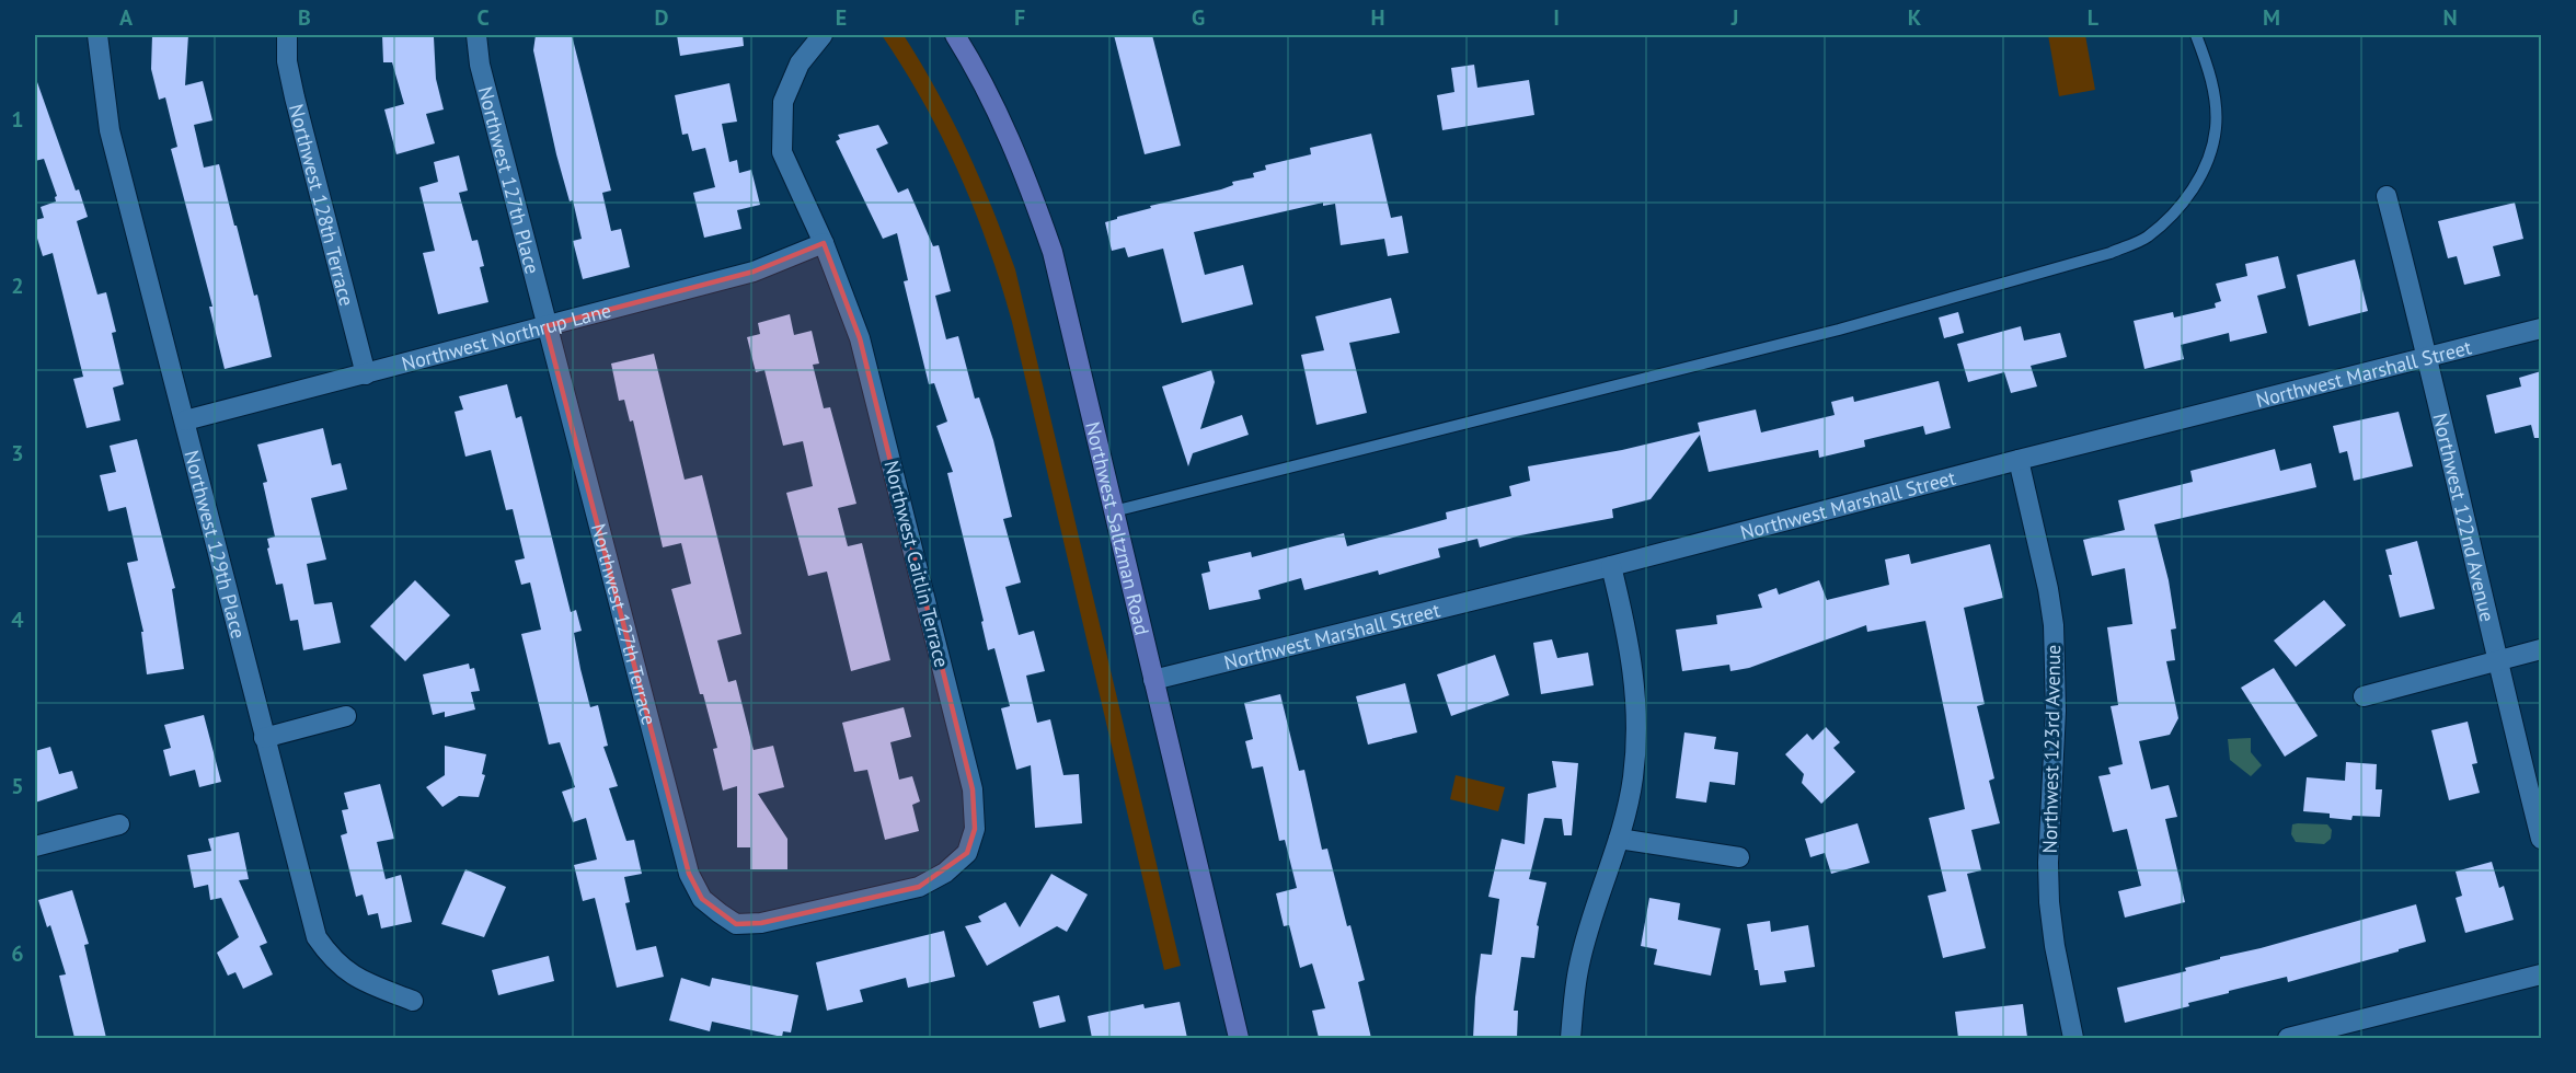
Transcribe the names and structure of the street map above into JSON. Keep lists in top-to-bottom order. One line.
{"streets":{"main road":["Northwest Saltzman Road"],"street":["Northwest 127th Place","Northwest 128th Terrace","Northwest Northrup Lane","Northwest Marshall Street","Northwest 122nd Avenue","Northwest 129th Place","Northwest Caitlin Terrace","Northwest 127th Terrace","Northwest 123rd Avenue"]},"crossings":[["Northwest 127th Place","Northwest Northrup Lane"],["Northwest 127th Place","Northwest 127th Terrace"],["Northwest 128th Terrace","Northwest Northrup Lane"],["Northwest Northrup Lane","Northwest 129th Place"],["Northwest Northrup Lane","Northwest Caitlin Terrace"],["Northwest Northrup Lane","Northwest 127th Terrace"],["Northwest Marshall Street","Northwest 122nd Avenue"],["Northwest Marshall Street","Northwest Saltzman Road"],["Northwest Marshall Street","Northwest 123rd Avenue"],["Northwest Caitlin Terrace","Northwest 127th Terrace"]],"grid":{"columns":["A","B","C","D","E","F","G","H","I","J","K","L","M","N"],"rows":["1","2","3","4","5","6"]}}
